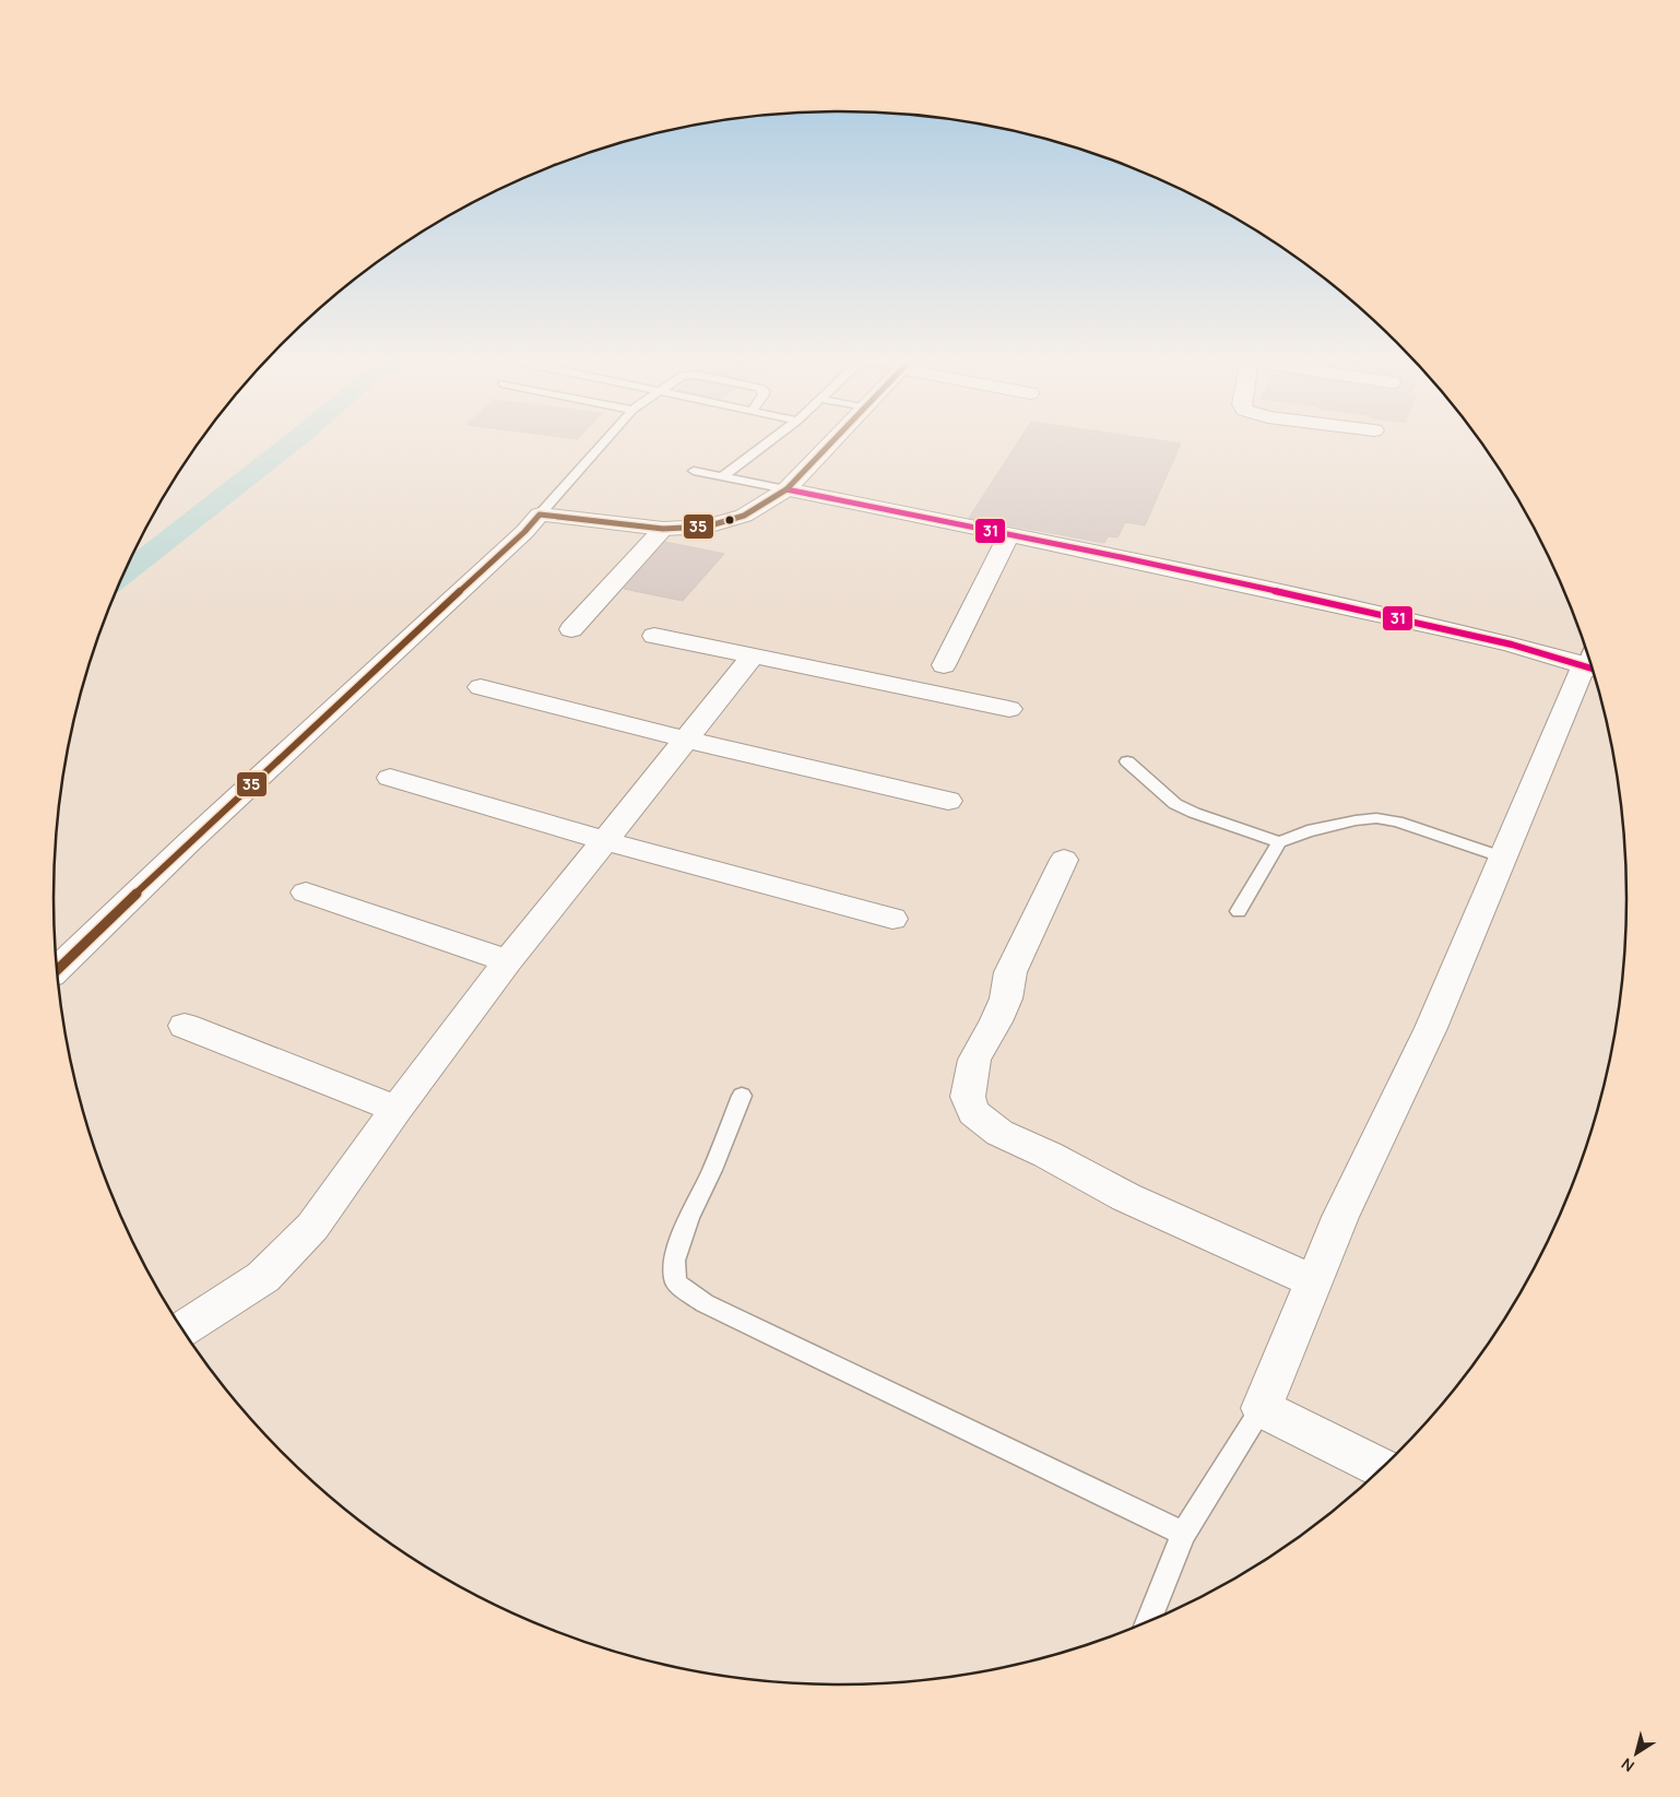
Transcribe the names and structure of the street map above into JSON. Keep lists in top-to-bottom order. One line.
{"lines":["transit line 35","transit line 31"],"north":"bottom left"}
